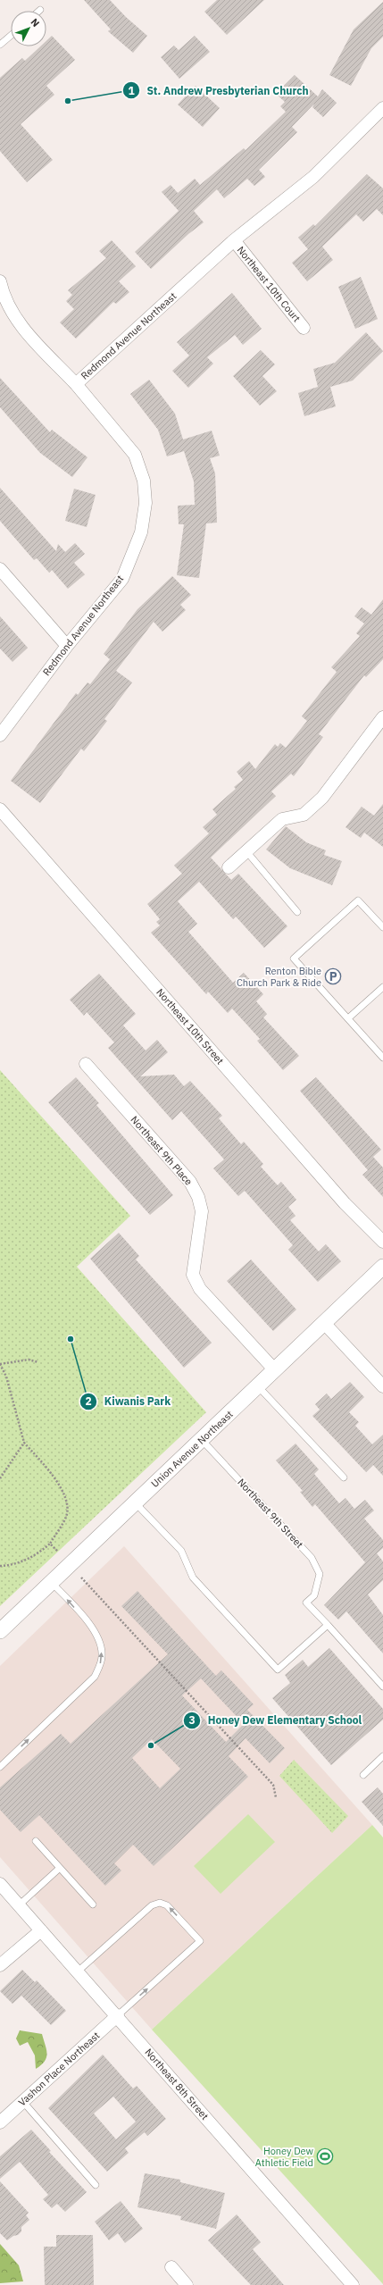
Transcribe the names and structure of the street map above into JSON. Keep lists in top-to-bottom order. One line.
{"streets":{"street":["Northeast 10th Court","Redmond Avenue Northeast","Northeast 10th Street","Northeast 9th Place","Union Avenue Northeast","Vashon Place Northeast","Northeast 8th Street"],"lane":["Northeast 9th Street"]},"crossings":[["Northeast 10th Court","Redmond Avenue Northeast"],["Northeast 9th Place","Union Avenue Northeast"],["Union Avenue Northeast","Northeast 9th Street"],["Vashon Place Northeast","Northeast 8th Street"]],"places":{"other":["St. Andrew Presbyterian Church","Kiwanis Park","Honey Dew Elementary School"],"parking":["Renton Bible Church Park & Ride"],"sports":["Honey Dew Athletic Field"]},"north":"top right"}
